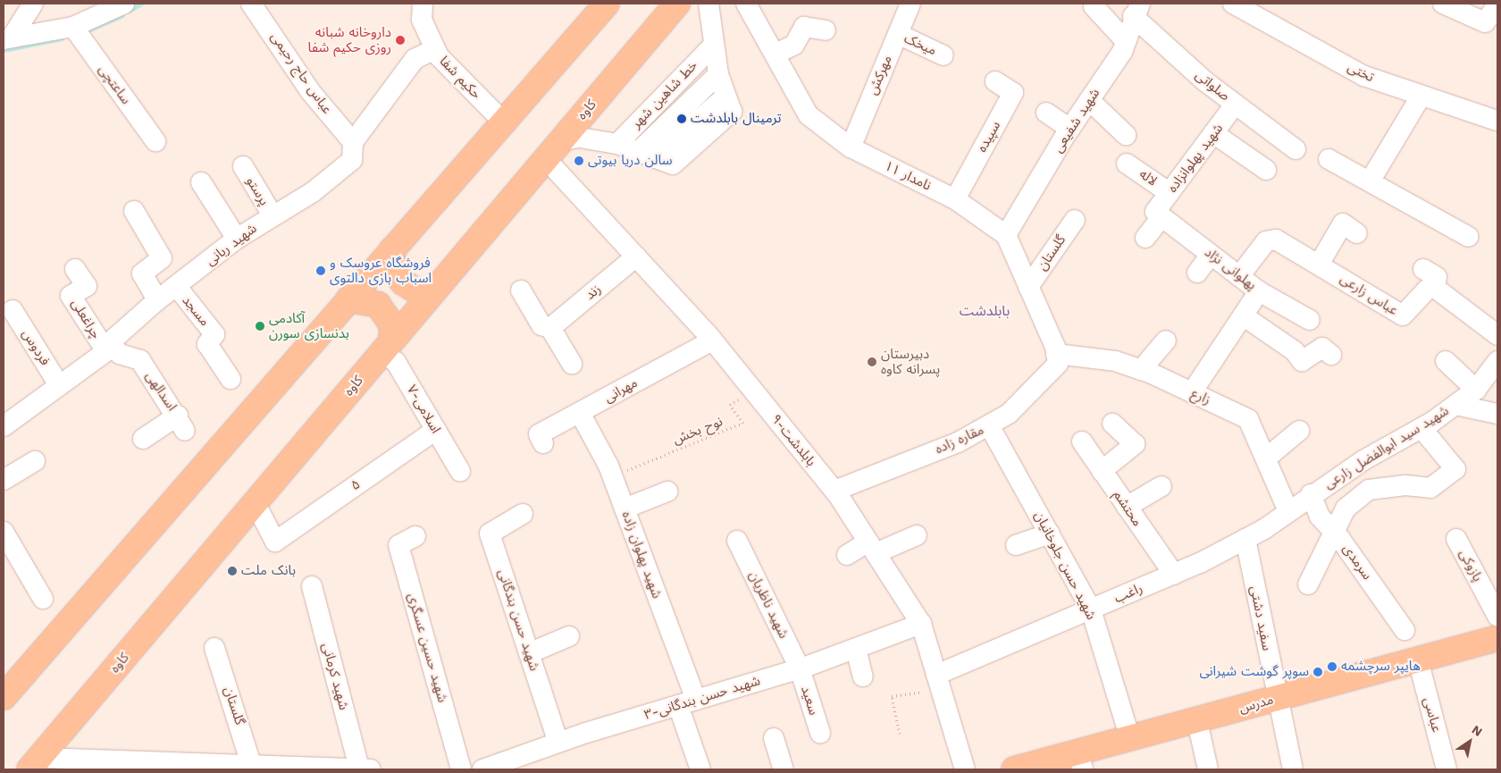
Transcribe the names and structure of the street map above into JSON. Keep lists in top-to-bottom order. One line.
{"streets":{"main road":["کاوه","مدرس"],"street":["میخک","تختی","عباس حاج رحیمی","مهرکش","حکیم شفا","ساعتچی","صلواتی","خط شاهین شهر","شهید شفیعی","سپیده","شهید پهلوانزاده","۱۱ نامدار","لاله","پرستو","شهید ربانی","گلستان","پهلوانی نژاد","زند","عباس زارعی","مسجد","چراغعلی","فردوس","مهرانی","اسدالهی","زارع","۷-اسلامی","مقاره زاده","۹-بابلدشت","شهید سید ابوالفضل زارعی","۵","محتشم","شهید پهلوان زاده","سرمدی","شهید حسن جلوخانیان","پازوکی","راغب","شهید ناظریان","سفید دشتی","شهید حسن بندگانی","شهید حسین عسگری","شهید کرمانی","۳-شهید حسن بندگانی","سعید","عباسی"],"path":["نوح بخش"]},"crossings":[["میخک","مهرکش"],["عباس حاج رحیمی","شهید ربانی"],["مهرکش","۱۱ نامدار"],["حکیم شفا","شهید ربانی"],["صلواتی","شهید شفیعی"],["صلواتی","شهید پهلوانزاده"],["کاوه","۷-اسلامی"],["کاوه","۹-بابلدشت"],["کاوه","۵"],["شهید شفیعی","۱۱ نامدار"],["سپیده","۱۱ نامدار"],["شهید پهلوانزاده","لاله"],["شهید پهلوانزاده","پهلوانی نژاد"],["پرستو","شهید ربانی"],["شهید ربانی","مسجد"],["شهید ربانی","چراغعلی"],["شهید ربانی","فردوس"],["شهید ربانی","اسدالهی"],["پهلوانی نژاد","عباس زارعی"],["زند","۹-بابلدشت"],["چراغعلی","اسدالهی"],["مهرانی","۹-بابلدشت"],["مهرانی","شهید پهلوان زاده"],["زارع","مقاره زاده"],["زارع","راغب"],["۷-اسلامی","۵"],["نوح بخش","۹-بابلدشت"],["نوح بخش","شهید پهلوان زاده"],["مقاره زاده","۹-بابلدشت"],["مقاره زاده","شهید حسن جلوخانیان"],["۹-بابلدشت","راغب"],["۹-بابلدشت","۳-شهید حسن بندگانی"],["شهید سید ابوالفضل زارعی","سرمدی"],["شهید سید ابوالفضل زارعی","راغب"],["محتشم","راغب"],["شهید پهلوان زاده","۳-شهید حسن بندگانی"],["سرمدی","راغب"],["شهید حسن جلوخانیان","راغب"],["شهید حسن جلوخانیان","مدرس"],["راغب","سفید دشتی"],["شهید ناظریان","۳-شهید حسن بندگانی"],["شهید ناظریان","سعید"],["سفید دشتی","مدرس"],["شهید حسن بندگانی","۳-شهید حسن بندگانی"],["۳-شهید حسن بندگانی","سعید"],["مدرس","عباسی"]],"districts":["بابلدشت"],"places":["داروخانه شبانه‌ روزی حکیم شفا","ترمینال بابلدشت","سالن دریا بیوتی","فروشگاه عروسک و اسباب بازی دالتوی","آکادمی بدنسازی سورن","دبیرستان پسرانه کاوه","بانک ملت","هایپر سرچشمه","سوپر گوشت شیرانی"],"north":"top right"}
